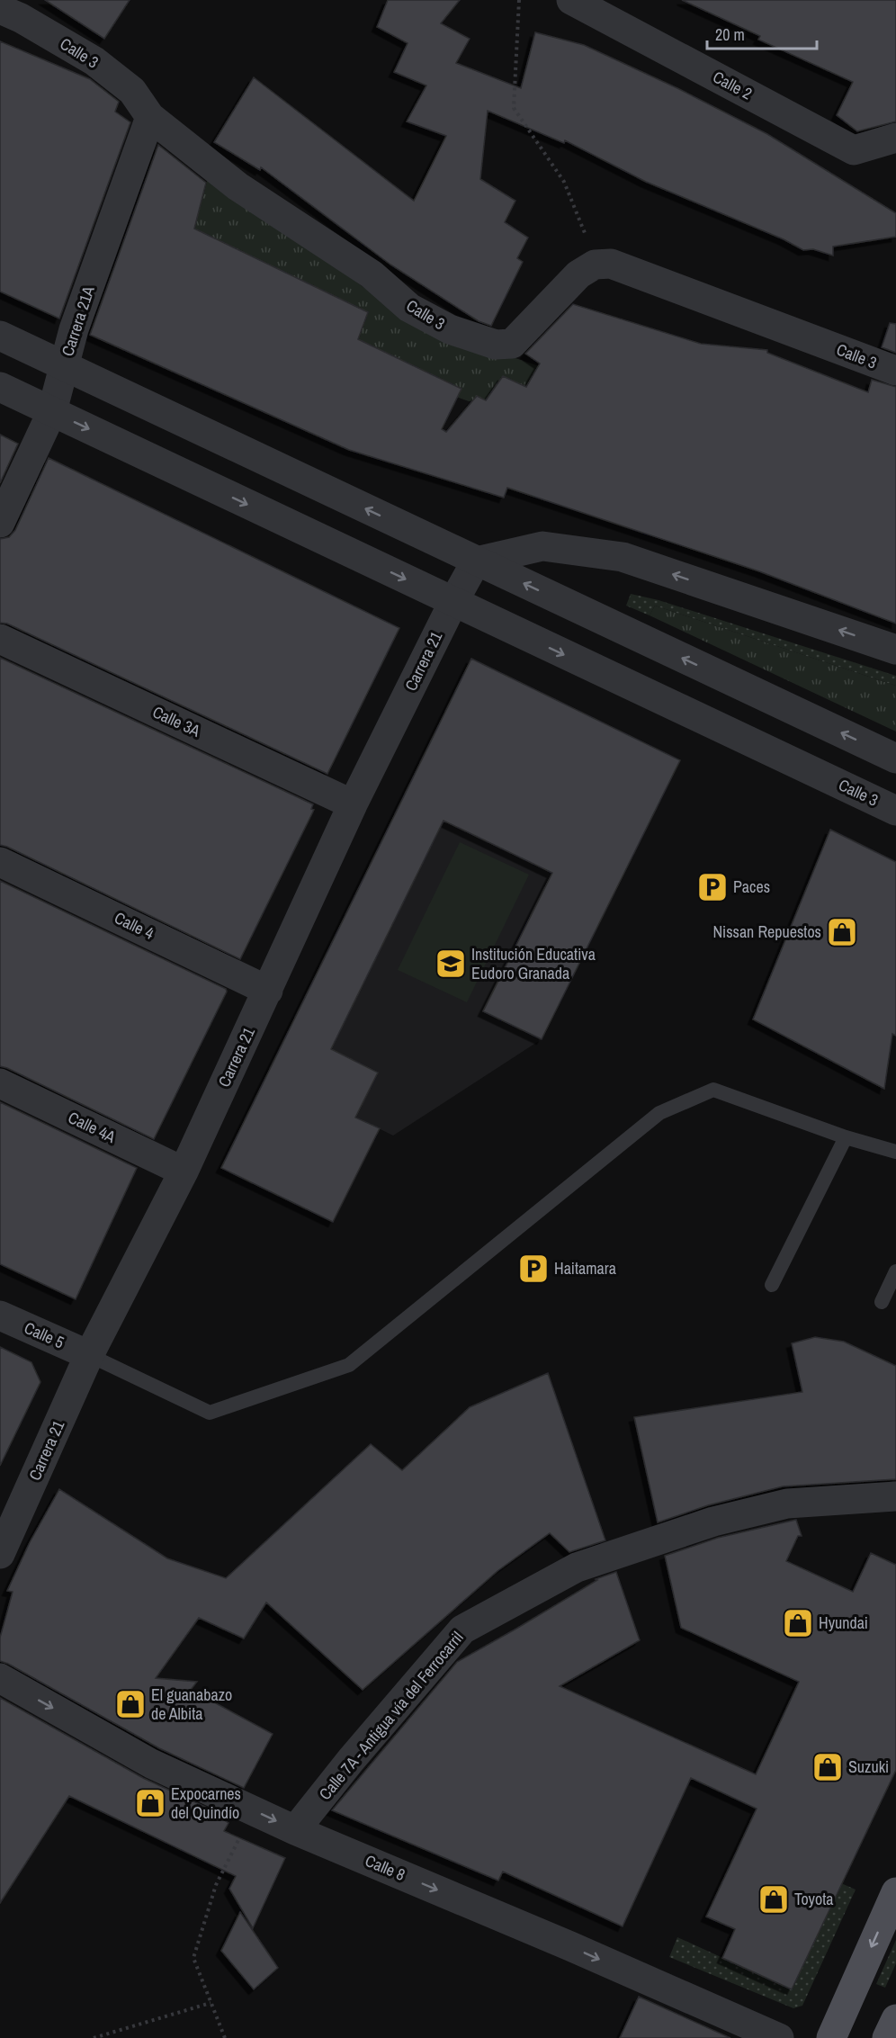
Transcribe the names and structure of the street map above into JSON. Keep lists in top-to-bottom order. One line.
{"streets":{"street":["Calle 3","Calle 2","Carrera 21A","Carrera 21","Calle 3A","Calle 4","Calle 4A","Calle 5","Calle 7A - Antigua vía del Ferrocarril","Calle 8"]},"crossings":[["Calle 3","Carrera 21A"],["Calle 3","Carrera 21"],["Carrera 21","Calle 3A"],["Carrera 21","Calle 4"],["Carrera 21","Calle 4A"],["Carrera 21","Calle 5"],["Calle 7A - Antigua vía del Ferrocarril","Calle 8"]],"one_way":["Calle 8"],"places":{"parking":["Paces","Haitamara"],"shop":["Nissan Repuestos","Hyundai","El guanabazo de Albita","Suzuki","Expocarnes del Quindío","Toyota"],"school or university":["Institución Educativa Eudoro Granada"]},"scale_bar":"20 m"}
